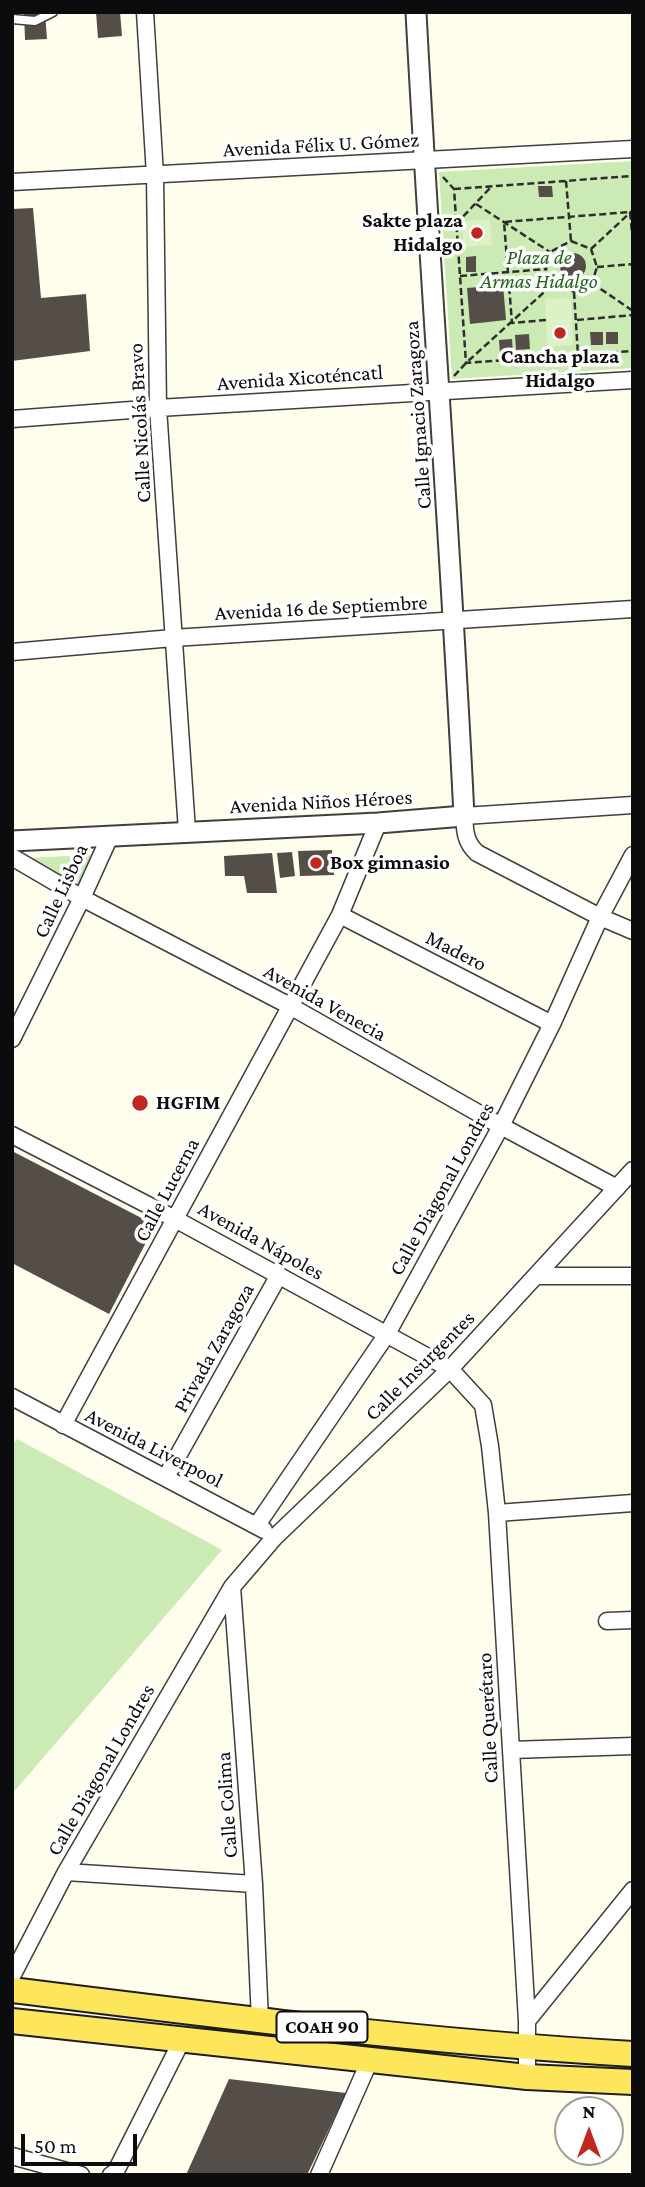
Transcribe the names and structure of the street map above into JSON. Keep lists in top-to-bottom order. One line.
{"streets":{"main road":["COAH 90"],"street":["Avenida Félix U. Gómez","Avenida Xicoténcatl","Calle Ignacio Zaragoza","Calle Nicolás Bravo","Avenida 16 de Septiembre","Avenida Niños Héroes","Calle Lisboa","Madero","Avenida Venecia","Calle Diagonal Londres","Calle Lucerna","Avenida Nápoles","Privada Zaragoza","Calle Insurgentes","Avenida Liverpool","Calle Querétaro","Calle Colima"]},"crossings":[["Avenida Félix U. Gómez","Calle Ignacio Zaragoza"],["Avenida Félix U. Gómez","Calle Nicolás Bravo"],["Avenida Xicoténcatl","Calle Ignacio Zaragoza"],["Avenida Xicoténcatl","Calle Nicolás Bravo"],["Calle Ignacio Zaragoza","Avenida 16 de Septiembre"],["Calle Ignacio Zaragoza","Avenida Niños Héroes"],["Calle Nicolás Bravo","Avenida 16 de Septiembre"],["Calle Nicolás Bravo","Avenida Niños Héroes"],["Avenida Niños Héroes","Calle Lisboa"],["Avenida Niños Héroes","Calle Lucerna"],["Calle Lisboa","Avenida Venecia"],["Madero","Calle Diagonal Londres"],["Madero","Calle Lucerna"],["Avenida Venecia","Calle Diagonal Londres"],["Avenida Venecia","Calle Lucerna"],["Avenida Venecia","Calle Insurgentes"],["Calle Diagonal Londres","Avenida Nápoles"],["Calle Diagonal Londres","Calle Insurgentes"],["Calle Diagonal Londres","Avenida Liverpool"],["Calle Diagonal Londres","Calle Colima"],["Calle Lucerna","Avenida Nápoles"],["Calle Lucerna","Avenida Liverpool"],["Avenida Nápoles","Privada Zaragoza"],["Avenida Nápoles","Calle Insurgentes"],["Avenida Nápoles","Calle Querétaro"],["Privada Zaragoza","Avenida Liverpool"],["Calle Insurgentes","Avenida Liverpool"],["Calle Insurgentes","Calle Querétaro"],["Calle Insurgentes","Calle Colima"],["Calle Querétaro","COAH 90"],["Calle Colima","COAH 90"]],"parks":["Plaza de Armas Hidalgo"],"places":["Sakte plaza Hidalgo","Cancha plaza Hidalgo","Box gimnasio","HGFIM"],"scale_bar":"50 m","north":"top"}
